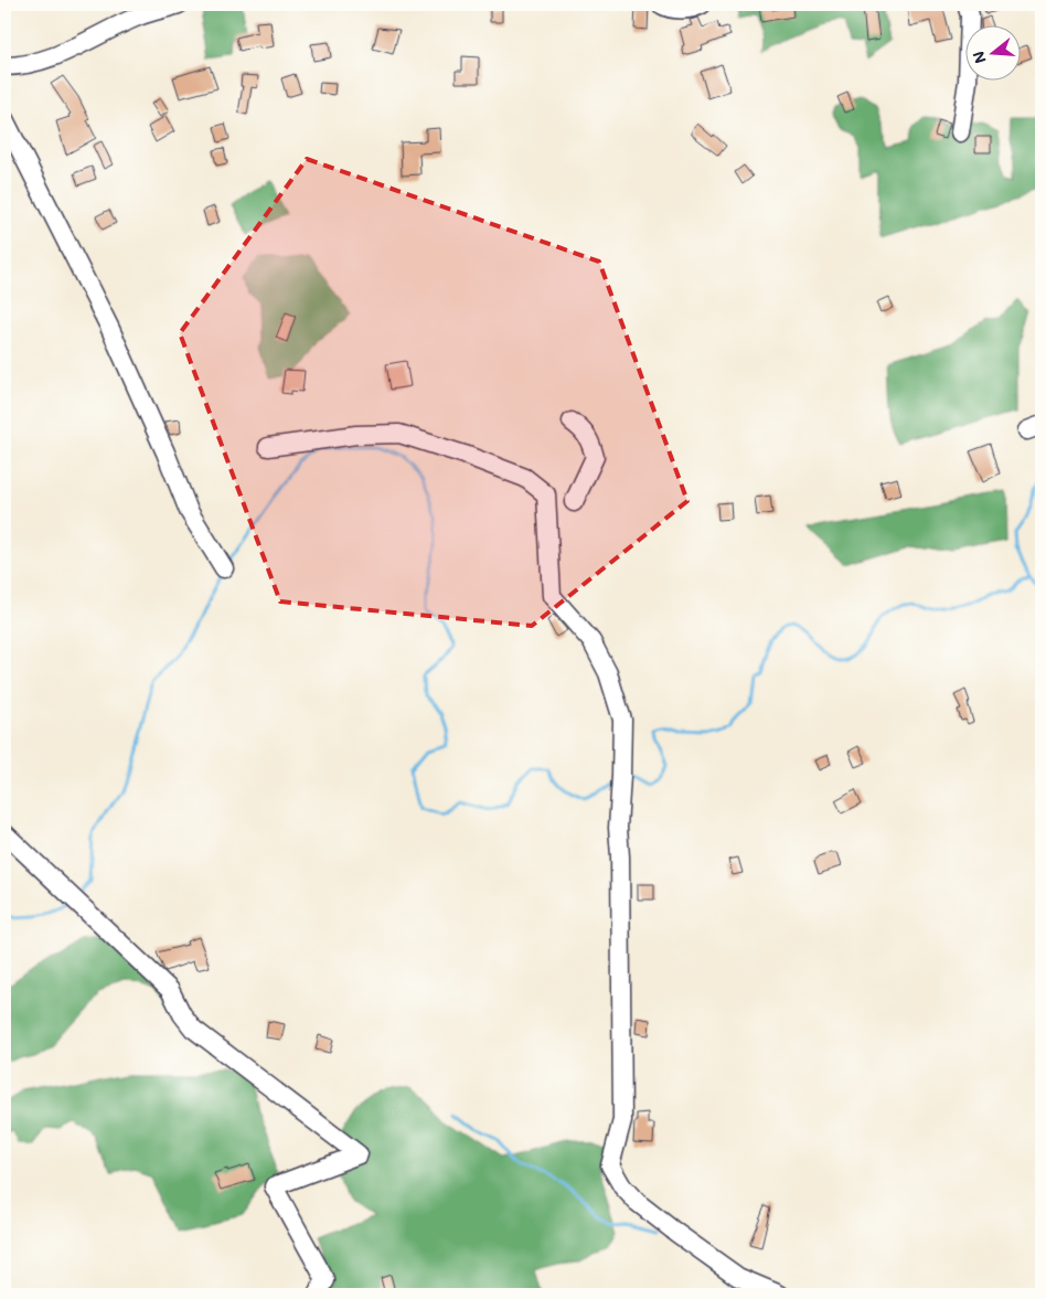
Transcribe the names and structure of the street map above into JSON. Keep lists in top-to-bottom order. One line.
{"north":"left"}
